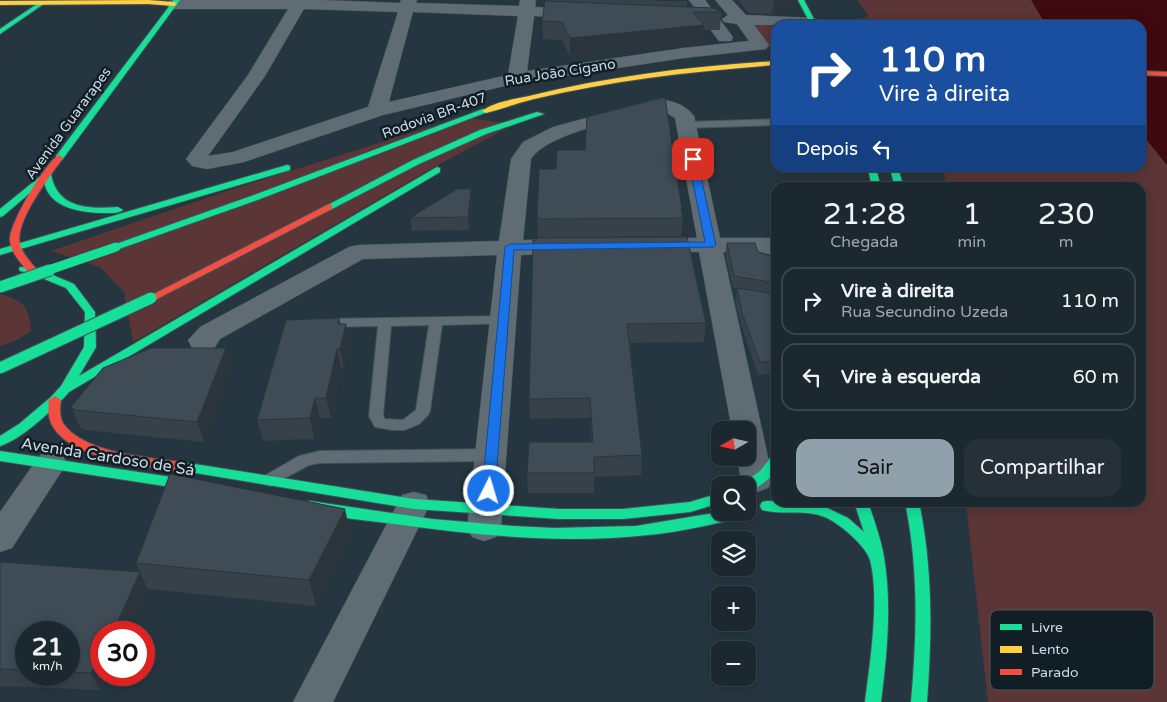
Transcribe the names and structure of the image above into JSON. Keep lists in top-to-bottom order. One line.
{"streets":{"main road":["Rodovia BR-407","Avenida Guararapes","Avenida Cardoso de Sá"],"street":["Rua João Cigano"]},"legend":["Livre","Lento","Parado"],"north":"left","page":{"turn":["110 m","Vire à direita"],"then":"Depois","eta":["21:28","Chegada","1","min","230","m"],"list":[{"name":"Vire à direita","note":"Rua Secundino Uzeda","value":"110 m"},{"name":"Vire à esquerda","value":"60 m"}],"map_buttons":["+","−"],"buttons":["Sair","Compartilhar"],"speed":"21 km/h","limit":"30"}}
